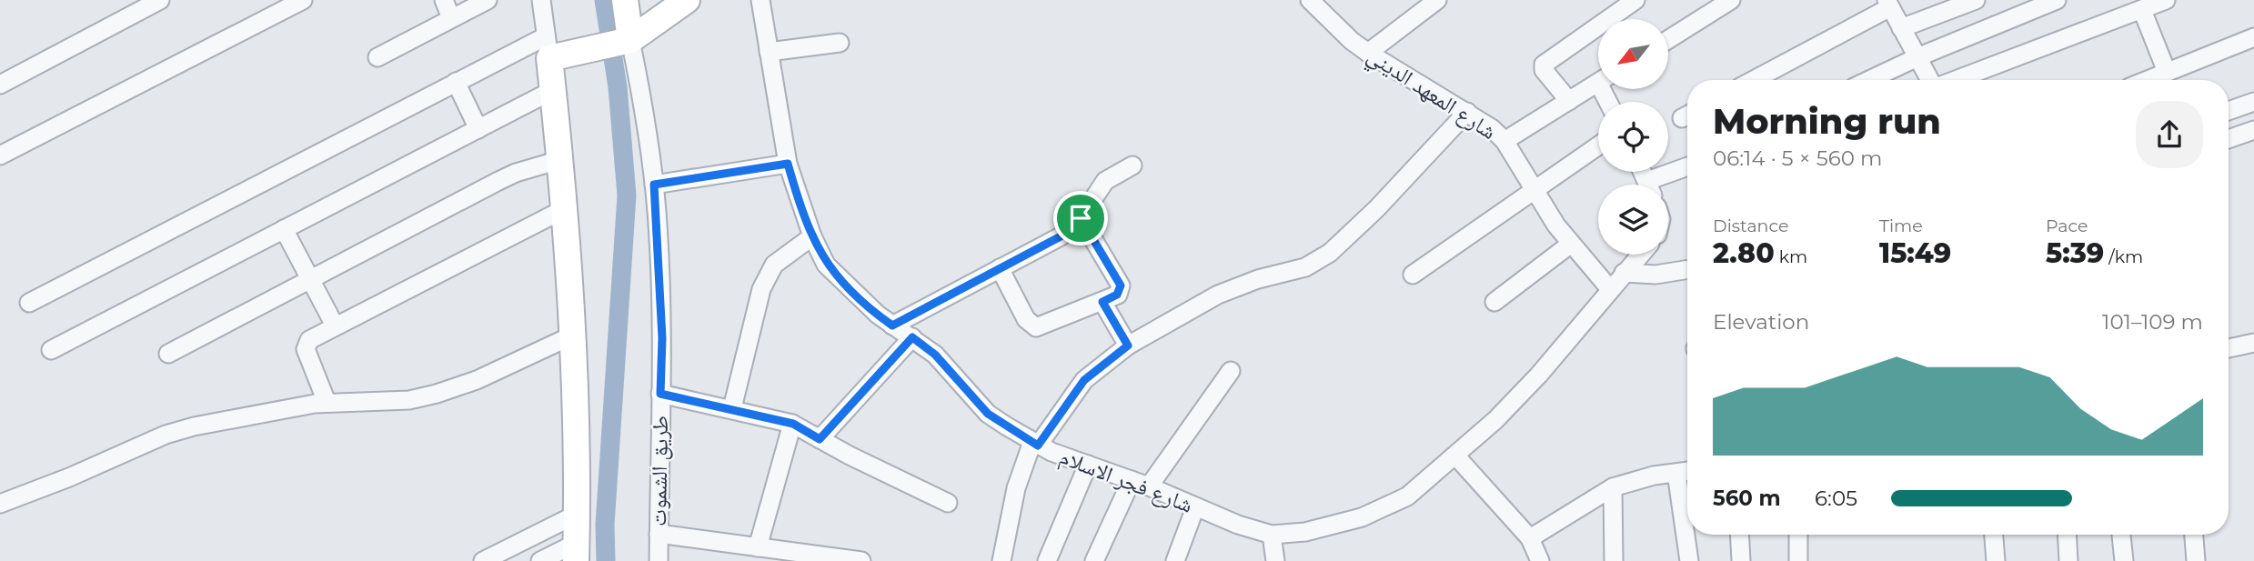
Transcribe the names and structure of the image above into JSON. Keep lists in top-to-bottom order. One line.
{"streets":{"street":["شارع المعهد الديني","طريق الشموت","شارع فجر الاسلام"]},"crossings":[["شارع المعهد الديني","شارع فجر الاسلام"]],"north":"bottom left","page":{"heading":["Morning run","06:14 · 5 × 560 m"],"stats":[["Distance","2.80 km"],["Time","15:49"],["Pace","5:39 /km"]],"chart":["Elevation","101–109 m"],"list":[{"name":"560 m","note":"6:05"}]}}
